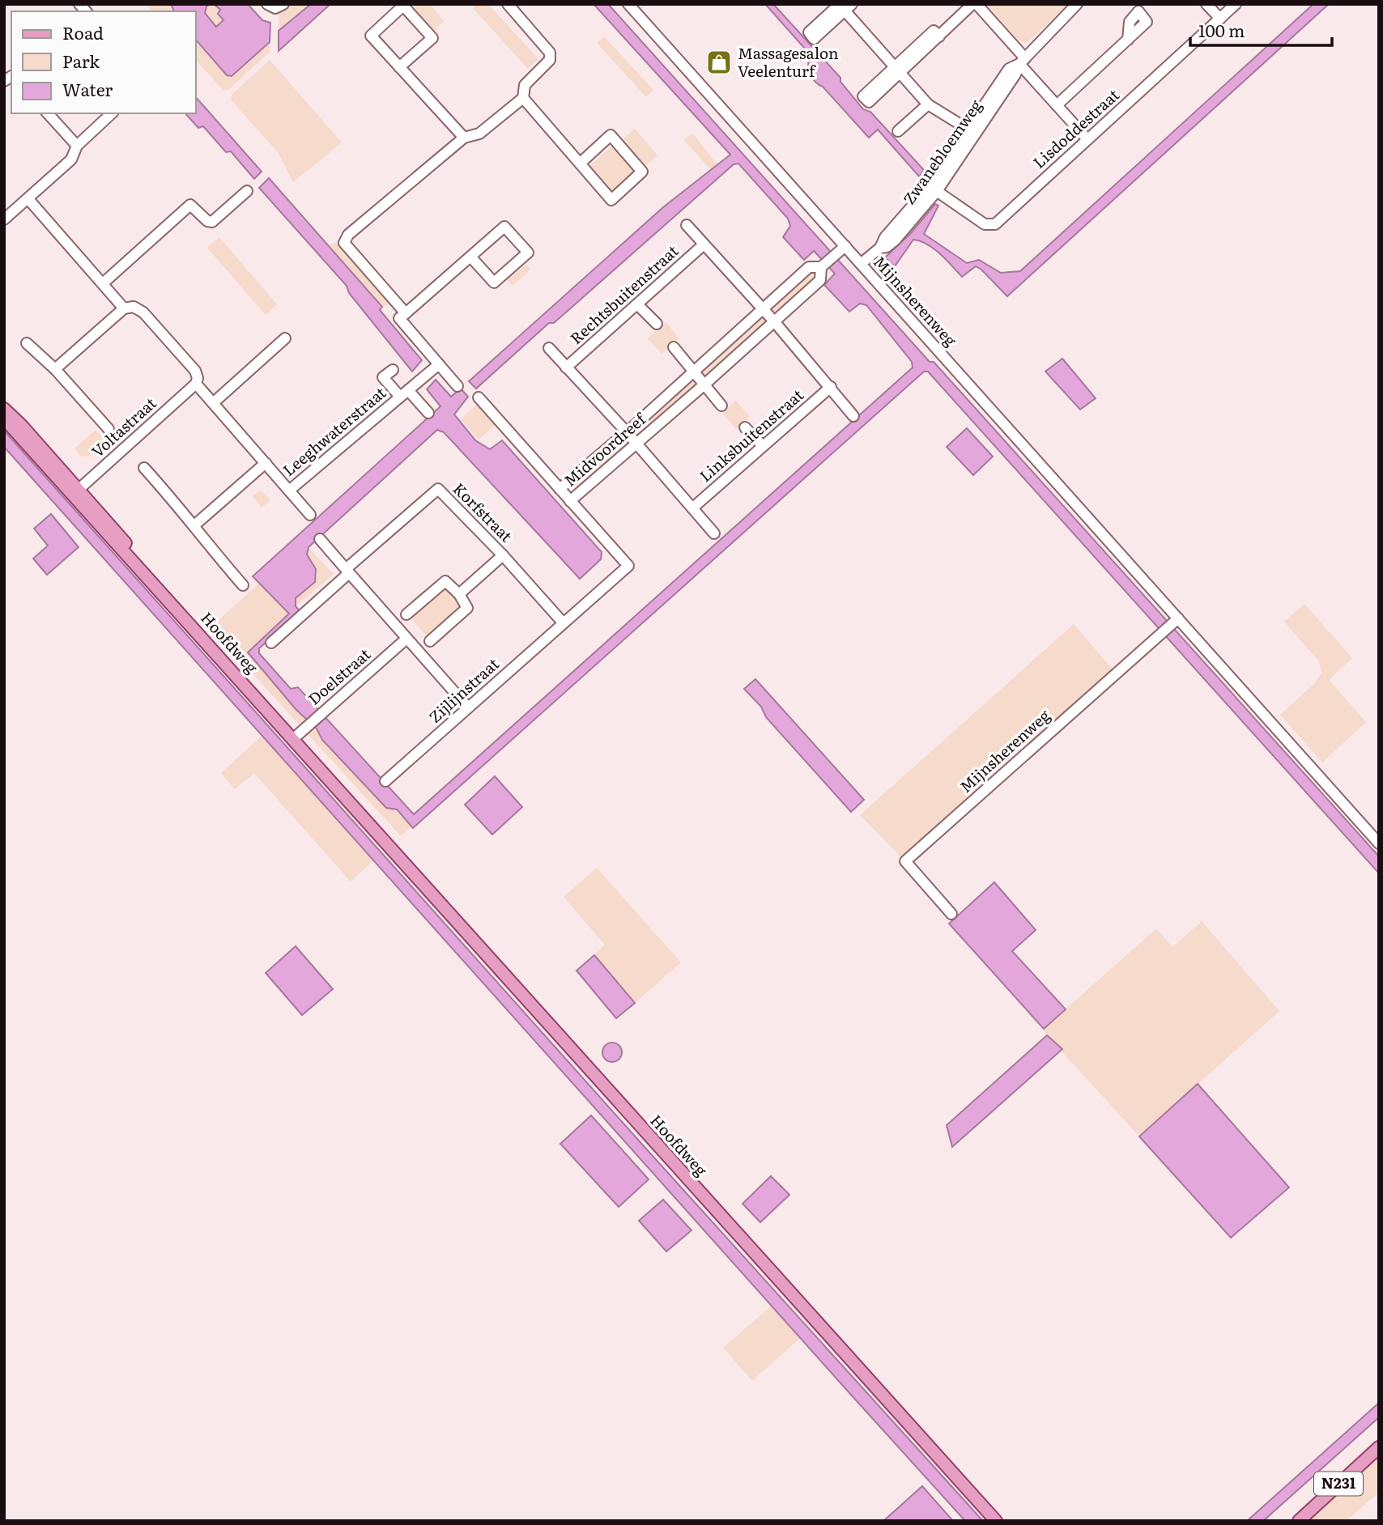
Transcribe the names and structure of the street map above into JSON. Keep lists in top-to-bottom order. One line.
{"streets":{"main road":["Hoofdweg","N231"],"street":["Lisdoddestraat","Zwanebloemweg","Rechtsbuitenstraat","Mijnsherenweg","Voltastraat","Leeghwaterstraat","Linksbuitenstraat","Midvoordreef","Korfstraat","Doelstraat","Zijlijnstraat"]},"crossings":[["Lisdoddestraat","Zwanebloemweg"],["Zwanebloemweg","Mijnsherenweg"],["Rechtsbuitenstraat","Midvoordreef"],["Mijnsherenweg","Midvoordreef"],["Voltastraat","Leeghwaterstraat"],["Voltastraat","Hoofdweg"],["Midvoordreef","Zijlijnstraat"],["Korfstraat","Zijlijnstraat"],["Hoofdweg","Doelstraat"]],"places":{"shop":["Massagesalon Veelenturf"]},"legend":["Road","Park","Water"],"scale_bar":"100 m"}
